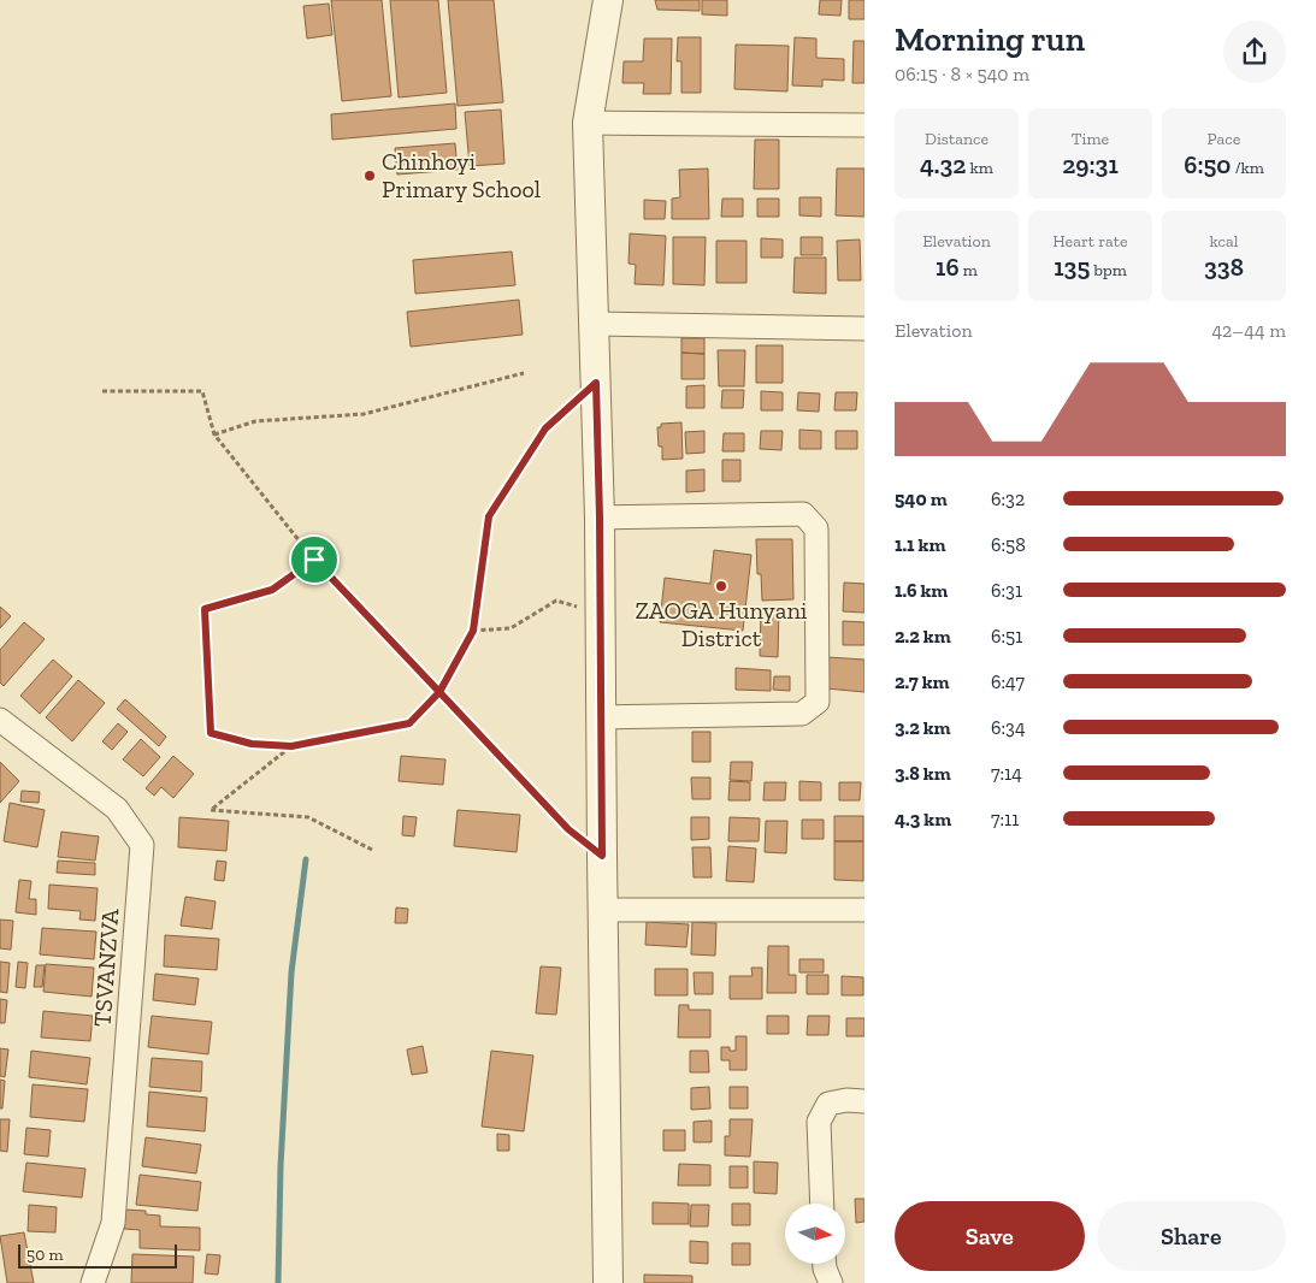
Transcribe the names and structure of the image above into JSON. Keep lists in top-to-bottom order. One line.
{"streets":{"street":["TSVANZVA"]},"places":["Chinhoyi Primary School","ZAOGA Hunyani District"],"scale_bar":"50 m","north":"right","page":{"heading":["Morning run","06:15 · 8 × 540 m"],"stats":[["Distance","4.32 km"],["Time","29:31"],["Pace","6:50 /km"],["Elevation","16 m"],["Heart rate","135 bpm"],["kcal","338"]],"chart":["Elevation","42–44 m"],"list":[{"name":"540 m","note":"6:32"},{"name":"1.1 km","note":"6:58"},{"name":"1.6 km","note":"6:31"},{"name":"2.2 km","note":"6:51"},{"name":"2.7 km","note":"6:47"},{"name":"3.2 km","note":"6:34"},{"name":"3.8 km","note":"7:14"},{"name":"4.3 km","note":"7:11"}],"buttons":["Save","Share"],"scale":"50 m"}}
